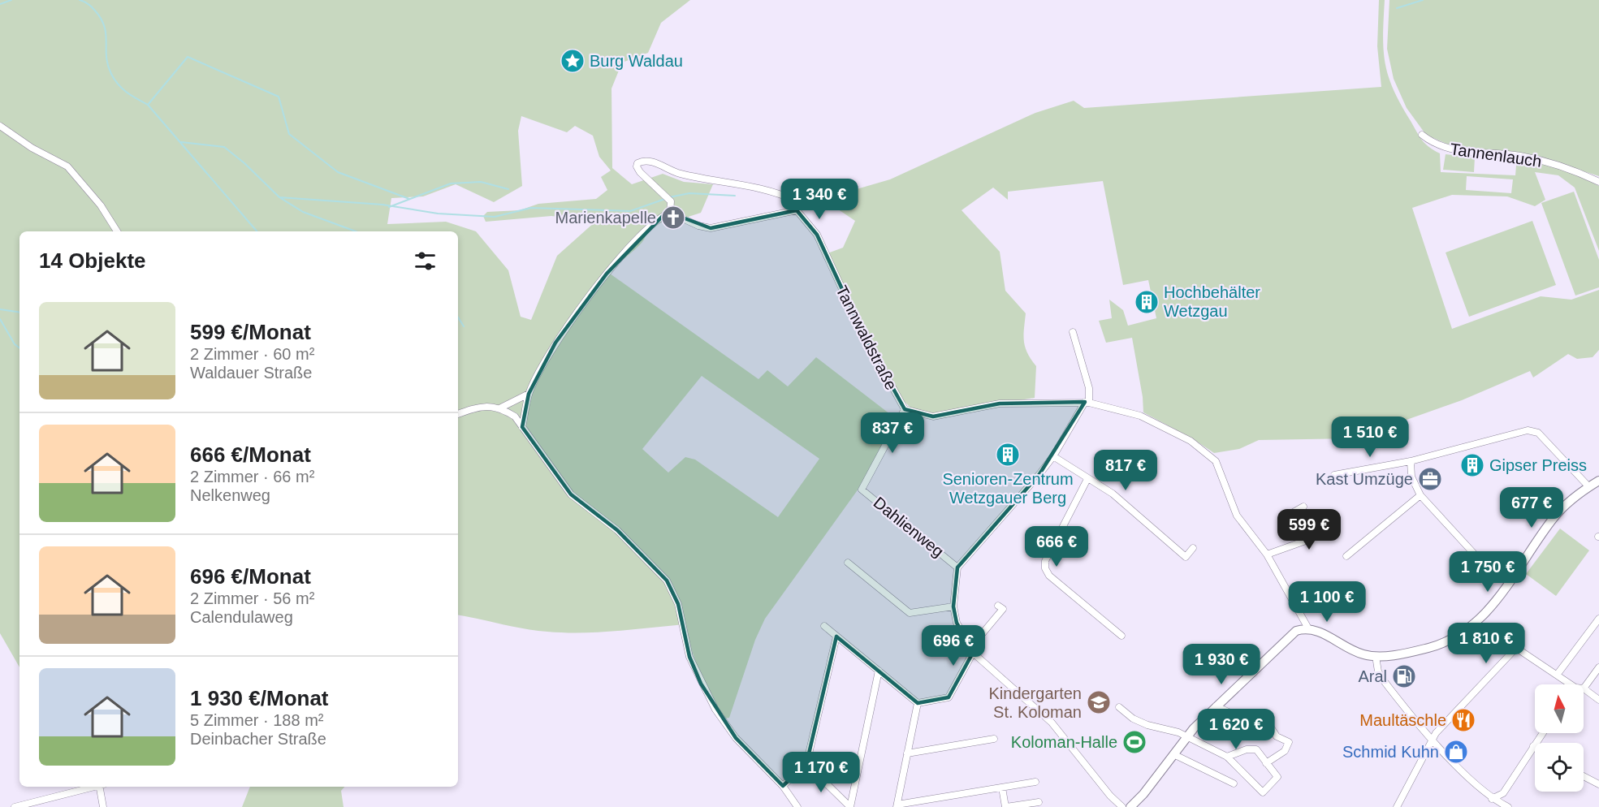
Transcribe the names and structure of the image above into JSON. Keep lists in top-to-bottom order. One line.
{"streets":{"street":["Tannenlauch","Tannwaldstraße","Dahlienweg"]},"crossings":[["Tannwaldstraße","Dahlienweg"]],"places":{"place":["Burg Waldau"],"church":["Marienkapelle"],"building":["Hochbehälter Wetzgau","Senioren-Zentrum Wetzgauer Berg","Gipser Preiss"],"office":["Kast Umzüge"],"fuel station":["Aral"],"school or university":["Kindergarten St. Koloman"],"restaurant":["Maultäschle"],"sports":["Koloman-Halle"],"shop":["Schmid Kuhn"]},"north":"top","page":{"price":["1 340 €","837 €","1 510 €","817 €","677 €","599 €","666 €","1 750 €","1 100 €","1 810 €","696 €","1 930 €","1 620 €","1 170 €"],"heading":"14 Objekte","list":[{"name":"599 €/Monat","note":"2 Zimmer · 60 m² · Waldauer Straße"},{"name":"666 €/Monat","note":"2 Zimmer · 66 m² · Nelkenweg"},{"name":"696 €/Monat","note":"2 Zimmer · 56 m² · Calendulaweg"},{"name":"1 930 €/Monat","note":"5 Zimmer · 188 m² · Deinbacher Straße"}]}}
